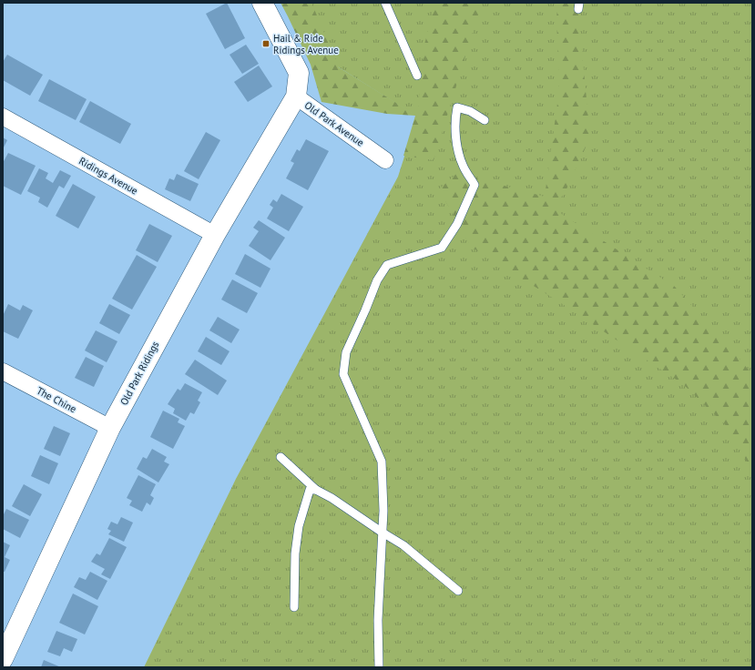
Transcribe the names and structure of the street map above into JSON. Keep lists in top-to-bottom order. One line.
{"streets":{"street":["Old Park Avenue","Ridings Avenue","Old Park Ridings","The Chine"]},"crossings":[["Old Park Avenue","Old Park Ridings"],["Ridings Avenue","Old Park Ridings"],["Old Park Ridings","The Chine"]],"places":{"transit":["Hail & Ride Ridings Avenue"]}}
